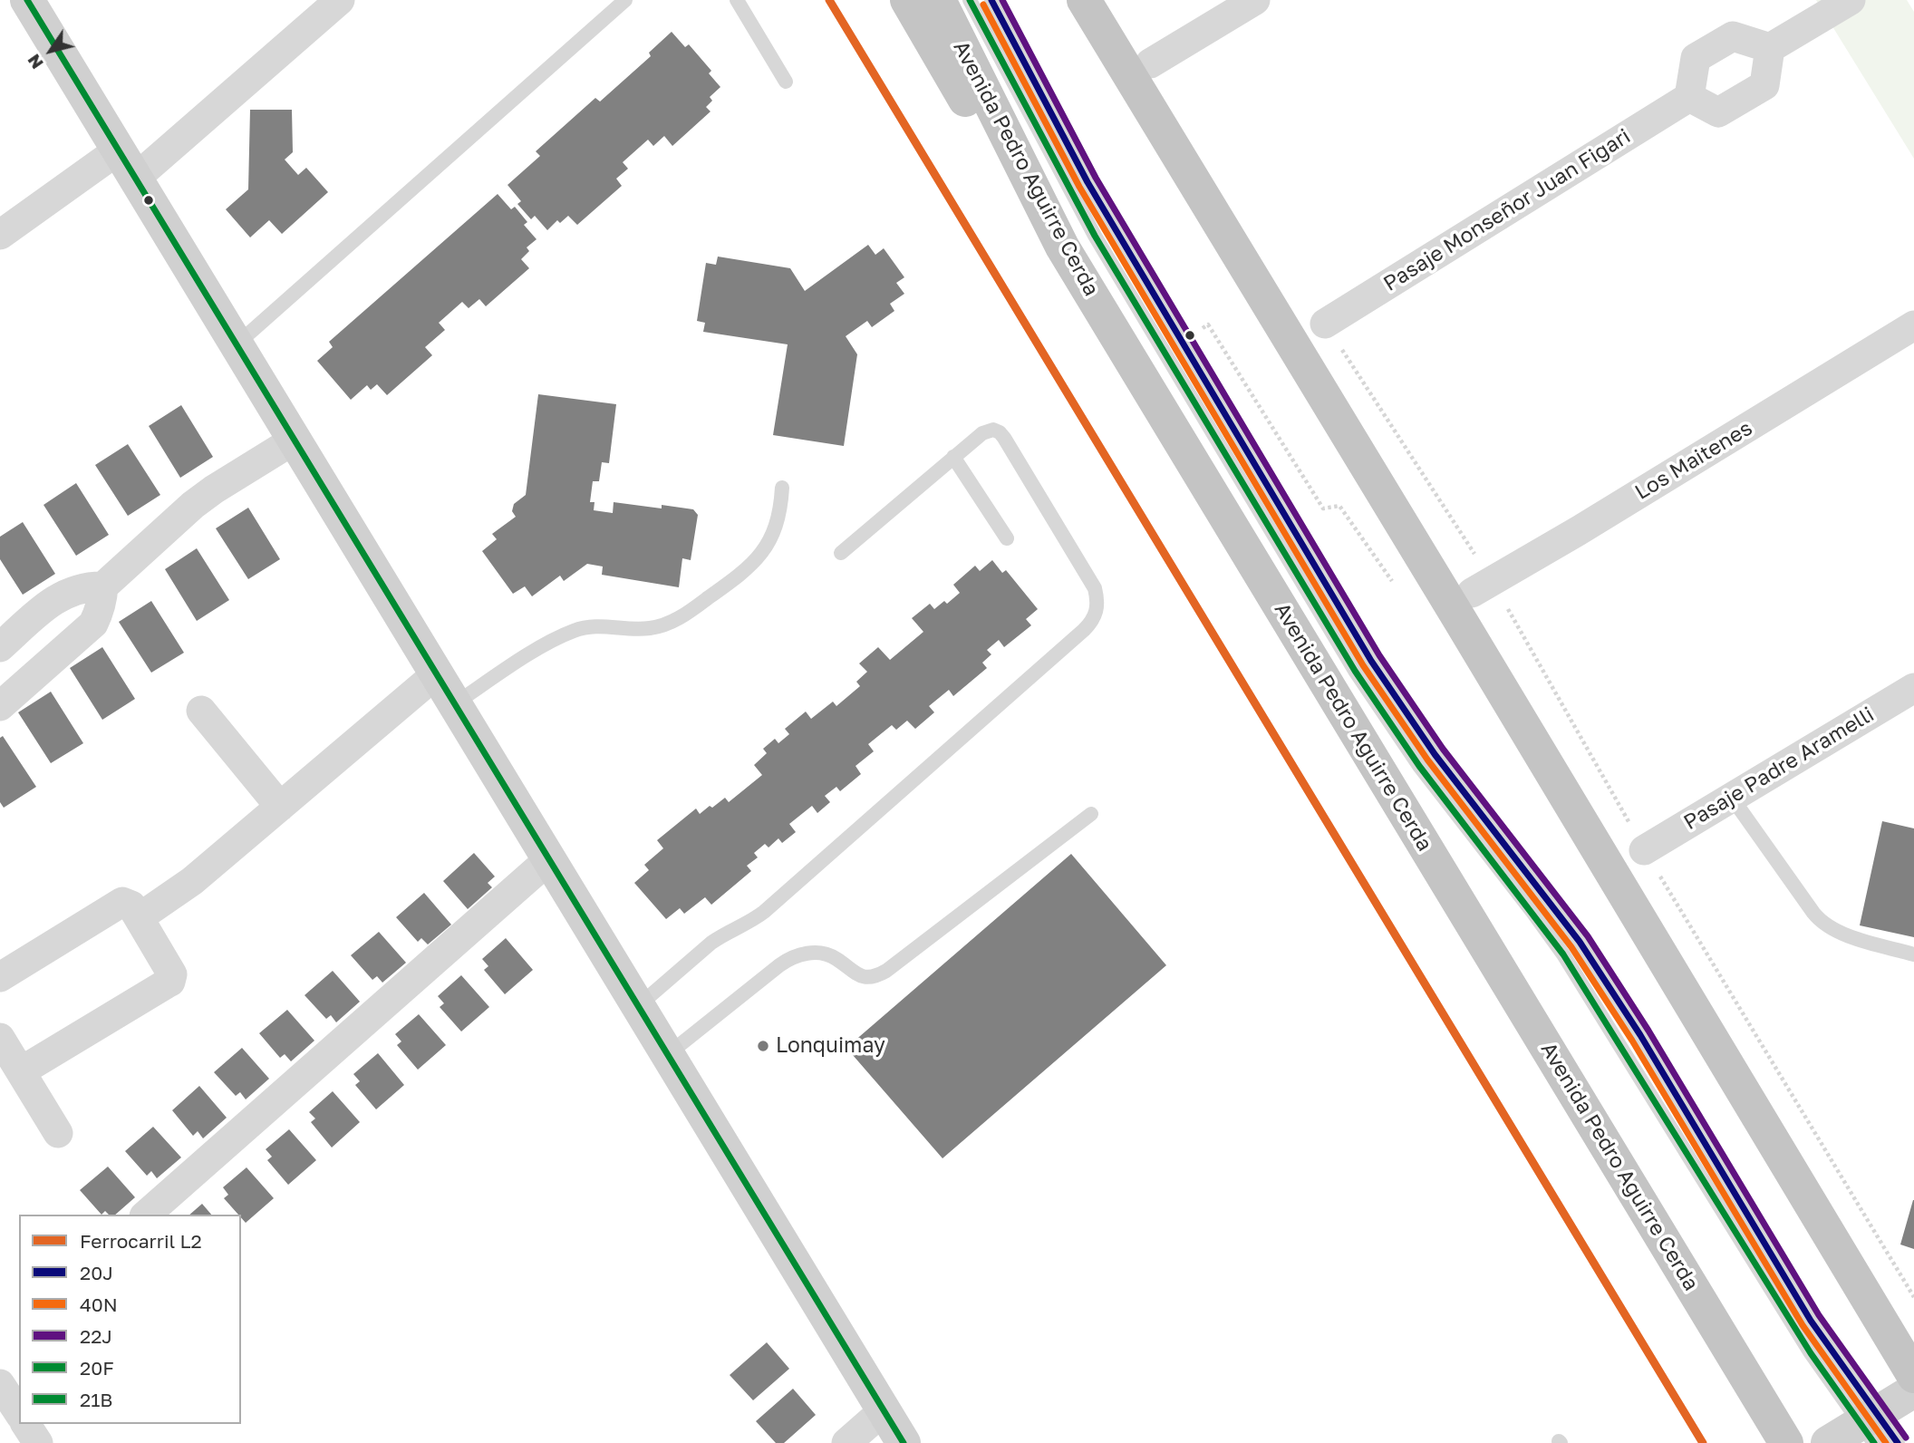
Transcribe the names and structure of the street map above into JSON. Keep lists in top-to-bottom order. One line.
{"streets":{"highway":["Avenida Pedro Aguirre Cerda"],"street":["Pasaje Monseñor Juan Figari","Los Maitenes","Pasaje Padre Aramelli"]},"places":["Lonquimay"],"lines":["rail line L2","transit line 20J","transit line 22J","transit line 20F","transit line 21B","transit line 40N"],"legend":["Ferrocarril L2","20J","40N","22J","20F","21B"],"north":"bottom left"}
